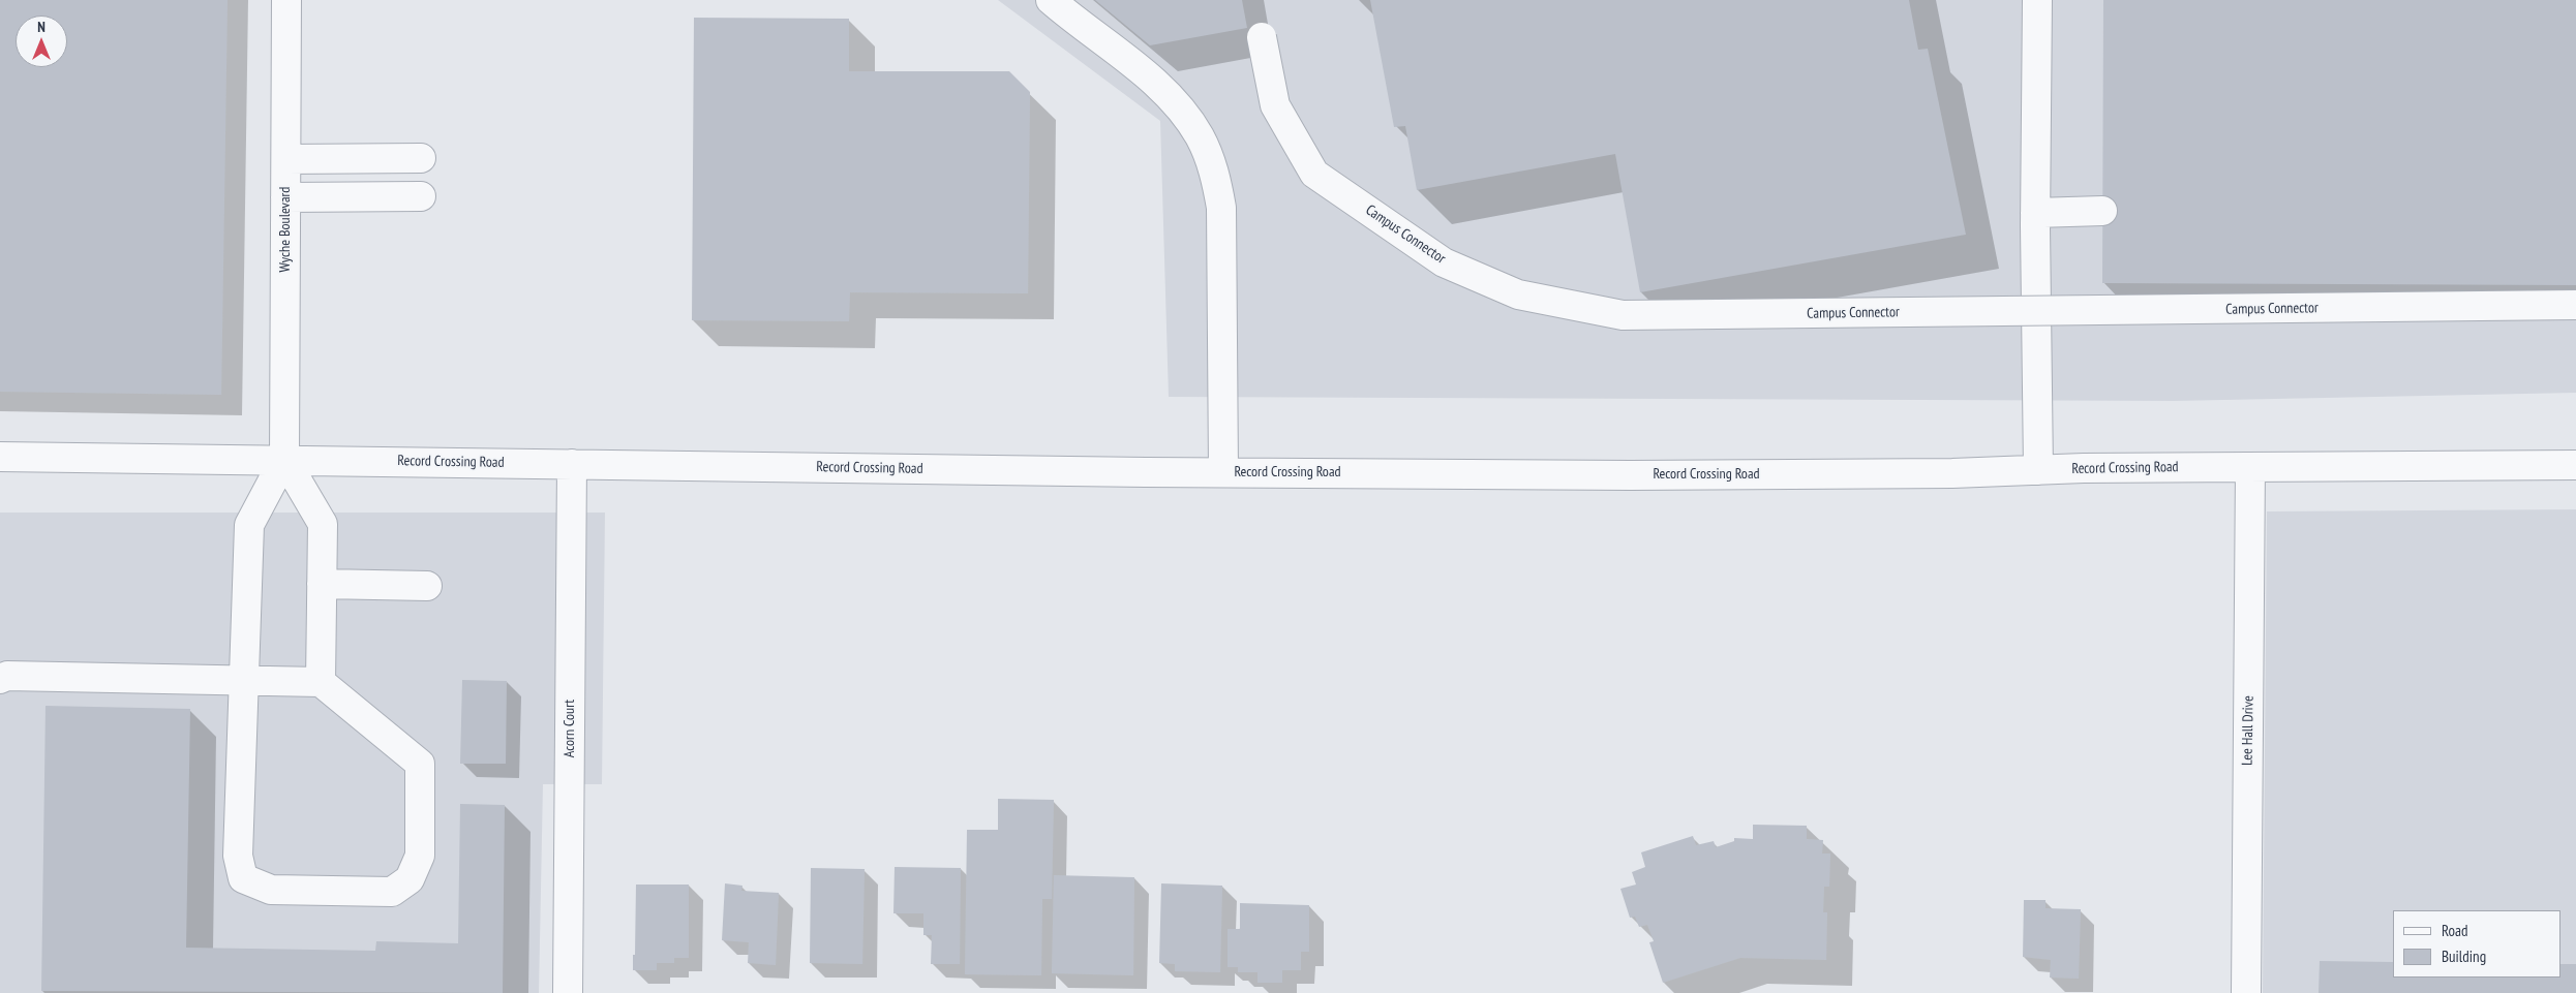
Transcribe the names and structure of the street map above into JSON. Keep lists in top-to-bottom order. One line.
{"streets":{"street":["Wyche Boulevard","Campus Connector","Record Crossing Road","Acorn Court","Lee Hall Drive"]},"crossings":[["Wyche Boulevard","Record Crossing Road"],["Record Crossing Road","Acorn Court"],["Record Crossing Road","Lee Hall Drive"]],"legend":["Road","Building"],"north":"top"}
